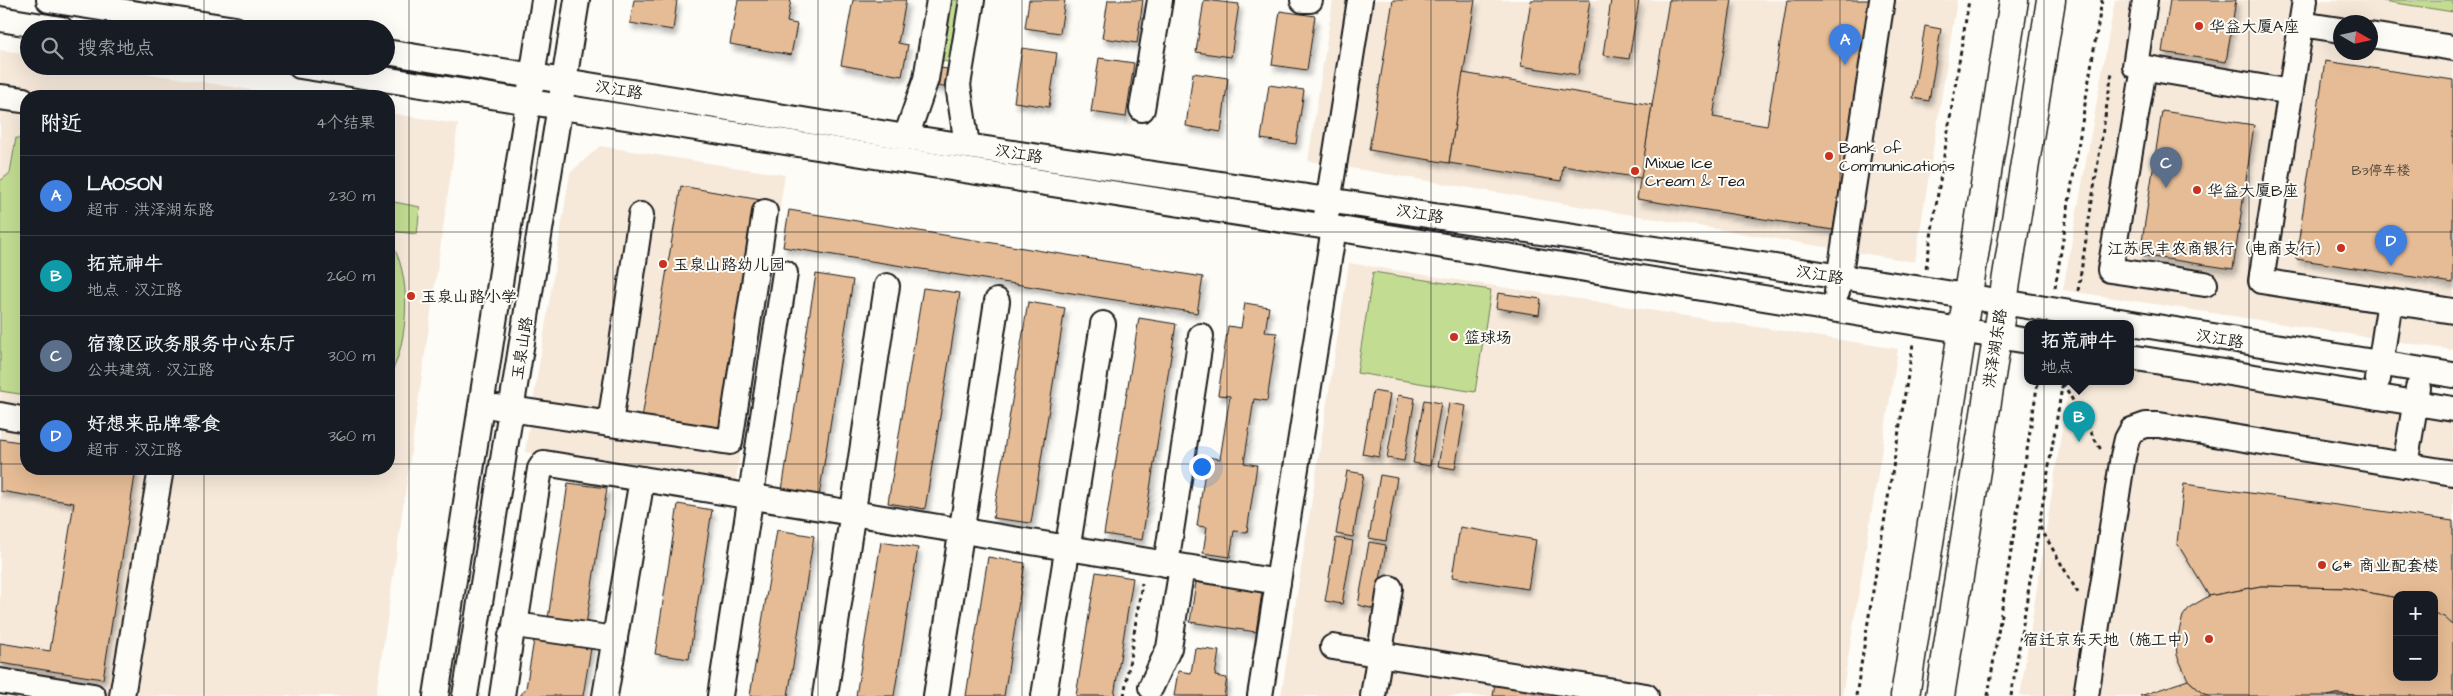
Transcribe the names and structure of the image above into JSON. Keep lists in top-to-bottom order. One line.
{"streets":{"main road":["洪泽湖东路"],"street":["汉江路","玉泉山路"]},"crossings":[["汉江路","玉泉山路"],["汉江路","洪泽湖东路"]],"places":["华益大厦A座","Bank of Communications","Mixue Ice Cream & Tea","华益大厦B座","江苏民丰农商银行（电商支行）","玉泉山路幼儿园","玉泉山路小学","篮球场","6# 商业配套楼","宿迁京东天地（施工中）"],"house_numbers":["B3停车楼"],"north":"right","page":{"search":"搜索地点","pins":["A","C","D","B"],"heading":["附近","4个结果"],"list":[{"mark":"A","name":"LAOSON","note":"超市 · 洪泽湖东路","value":"230 m"},{"mark":"B","name":"拓荒神牛","note":"地点 · 汉江路","value":"260 m"},{"mark":"C","name":"宿豫区政务服务中心东厅","note":"公共建筑 · 汉江路","value":"300 m"},{"mark":"D","name":"好想来品牌零食","note":"超市 · 汉江路","value":"360 m"}],"popup":["拓荒神牛","地点"],"map_buttons":["+","−"]}}
